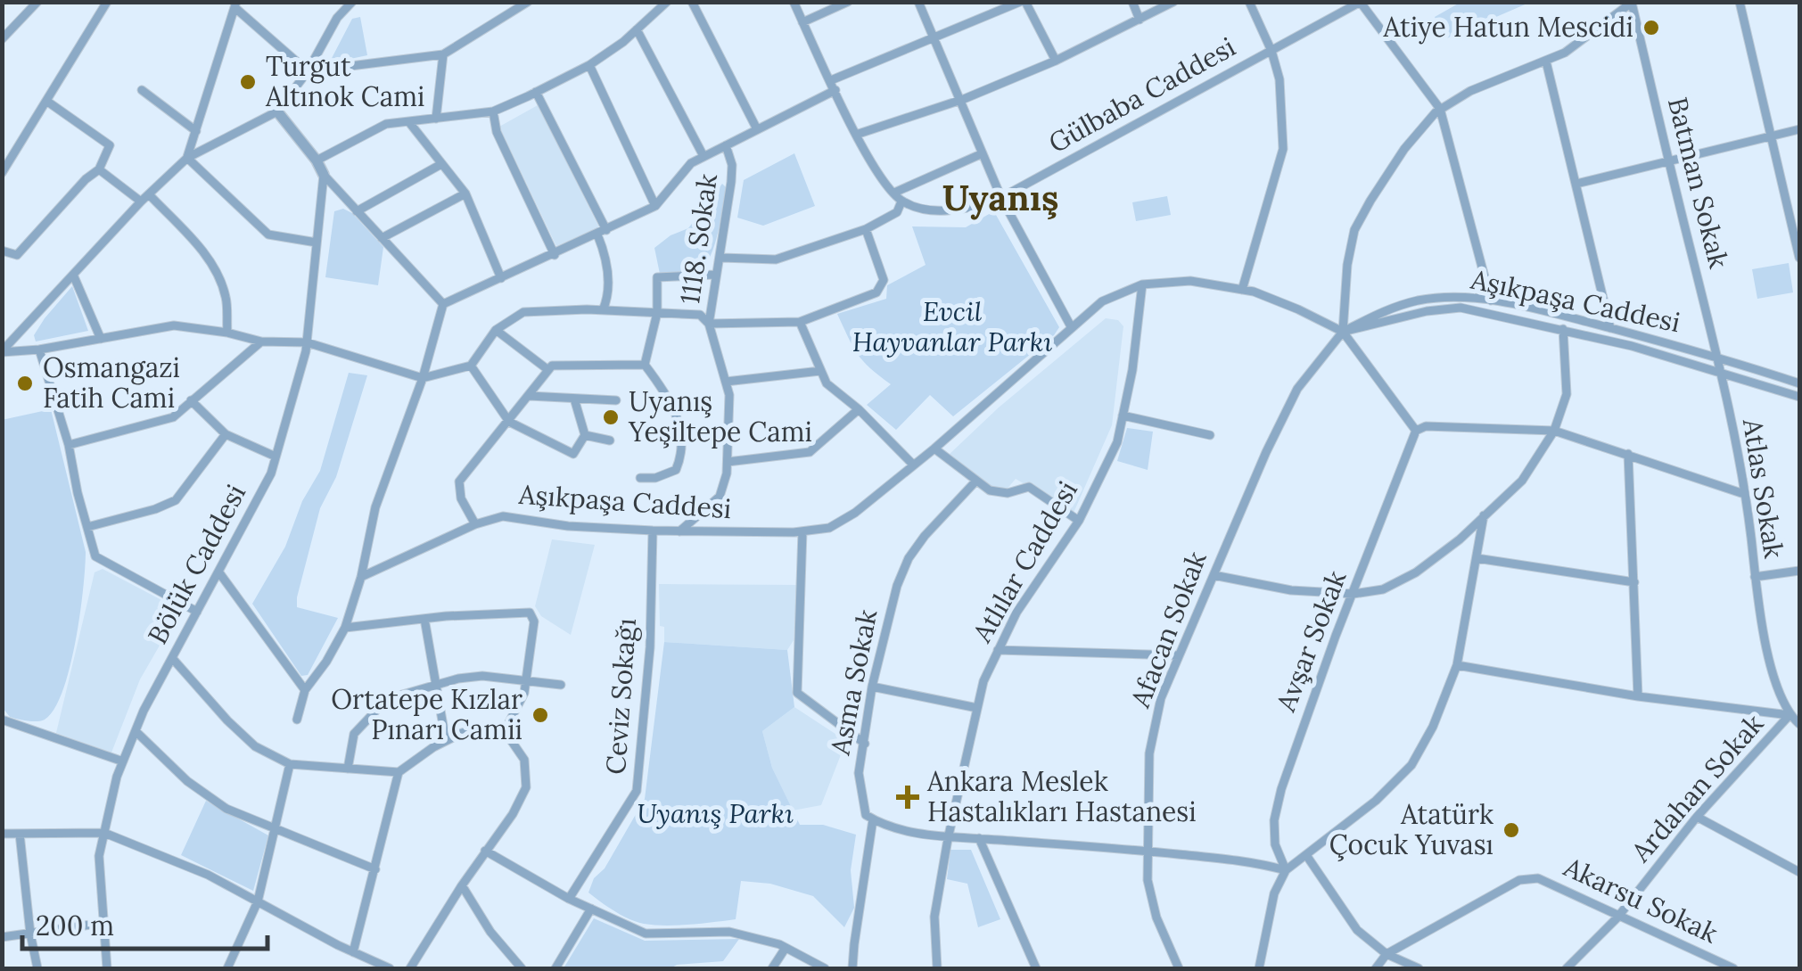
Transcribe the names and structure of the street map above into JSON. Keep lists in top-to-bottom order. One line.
{"streets":{"street":["Gülbaba Caddesi","Batman Sokak","1118. Sokak","Aşıkpaşa Caddesi","Atlas Sokak","Atlılar Caddesi","Bölük Caddesi","Afacan Sokak","Avşar Sokak","Asma Sokak","Ceviz Sokağı","Ardahan Sokak","Akarsu Sokak"]},"crossings":[["Batman Sokak","Aşıkpaşa Caddesi"],["Batman Sokak","Atlas Sokak"],["1118. Sokak","Aşıkpaşa Caddesi"],["Aşıkpaşa Caddesi","Atlas Sokak"],["Aşıkpaşa Caddesi","Atlılar Caddesi"],["Aşıkpaşa Caddesi","Afacan Sokak"],["Aşıkpaşa Caddesi","Ceviz Sokağı"],["Atlas Sokak","Ardahan Sokak"],["Ardahan Sokak","Akarsu Sokak"]],"districts":["Uyanış"],"parks":["Evcil Hayvanlar Parkı","Uyanış Parkı"],"places":{"other":["Atiye Hatun Mescidi","Turgut Altınok Cami","Osmangazi Fatih Cami","Uyanış Yeşiltepe Cami","Ortatepe Kızlar Pınarı Camii","Atatürk Çocuk Yuvası"],"health":["Ankara Meslek Hastalıkları Hastanesi"]},"scale_bar":"200 m"}
